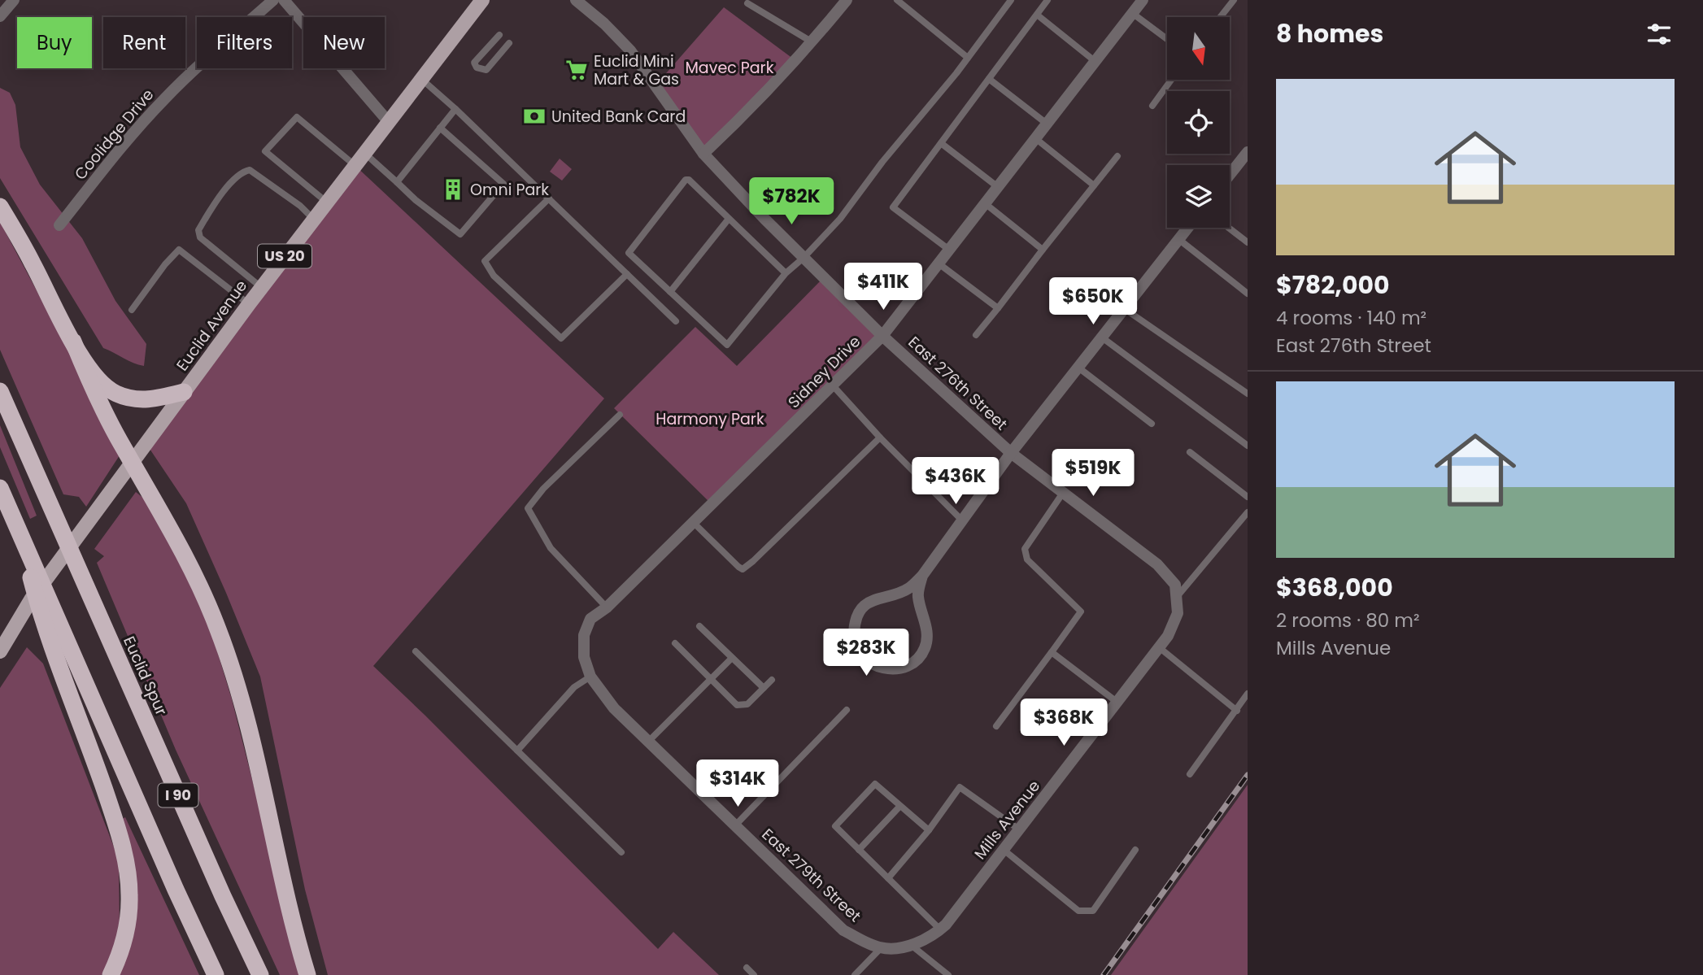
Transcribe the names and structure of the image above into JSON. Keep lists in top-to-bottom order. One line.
{"streets":{"highway":["Euclid Spur","I 90"],"main road":["US 20","Euclid Avenue"],"street":["Coolidge Drive","Sidney Drive","East 276th Street","Mills Avenue","East 279th Street"]},"crossings":[["Sidney Drive","East 276th Street"],["Sidney Drive","East 279th Street"],["East 276th Street","Mills Avenue"]],"parks":["Mavec Park","Harmony Park"],"places":{"supermarket":["Euclid Mini Mart & Gas"],"bank":["United Bank Card"],"building":["Omni Park"]},"north":"bottom","page":{"heading":"8 homes","chip":["Buy","Rent","Filters","New"],"list":[{"name":"$782,000","note":"4 rooms · 140 m² · East 276th Street"},{"name":"$368,000","note":"2 rooms · 80 m² · Mills Avenue"}],"price":["$782K","$411K","$650K","$519K","$436K","$283K","$368K","$314K"]}}
